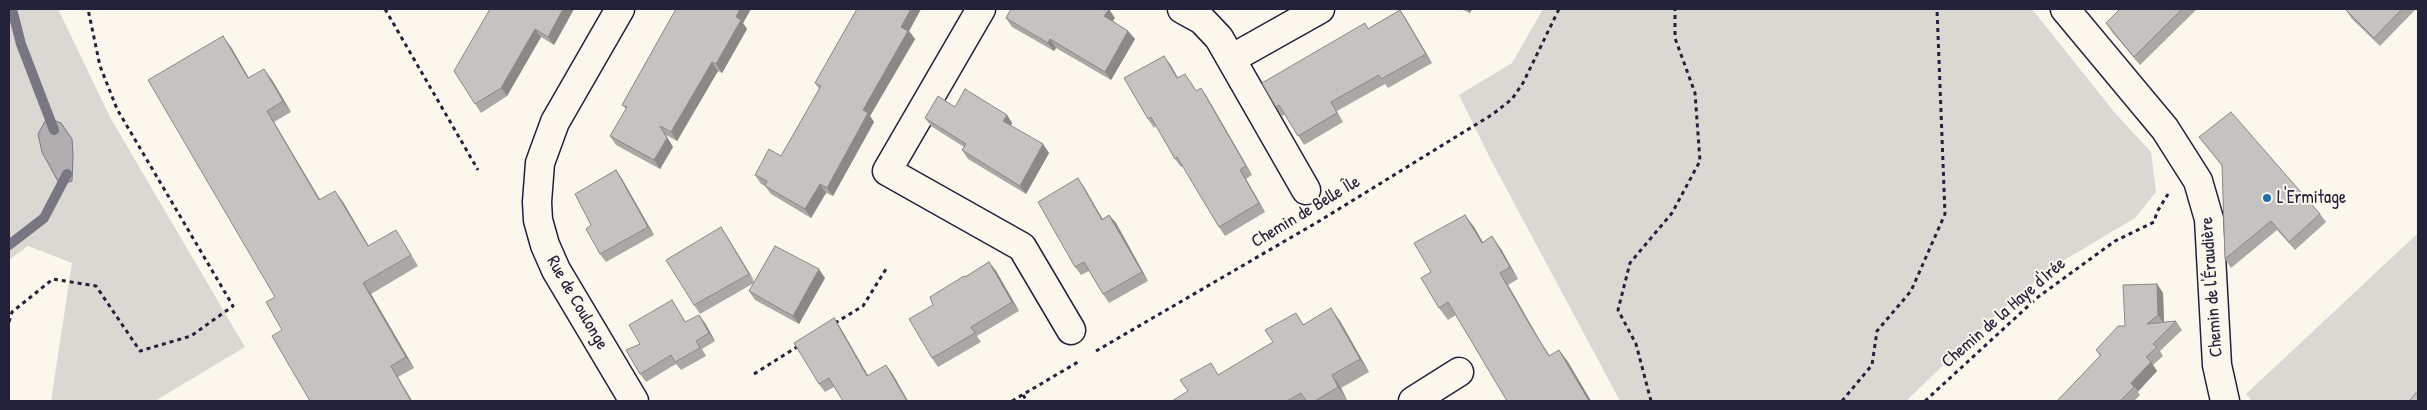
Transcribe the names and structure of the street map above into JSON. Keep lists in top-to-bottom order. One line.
{"streets":{"street":["Chemin de l'Éraudière","Rue de Coulonge"],"path":["Chemin de Belle Île","Chemin de la Haye d'Irée"]},"places":["L'Ermitage"]}
